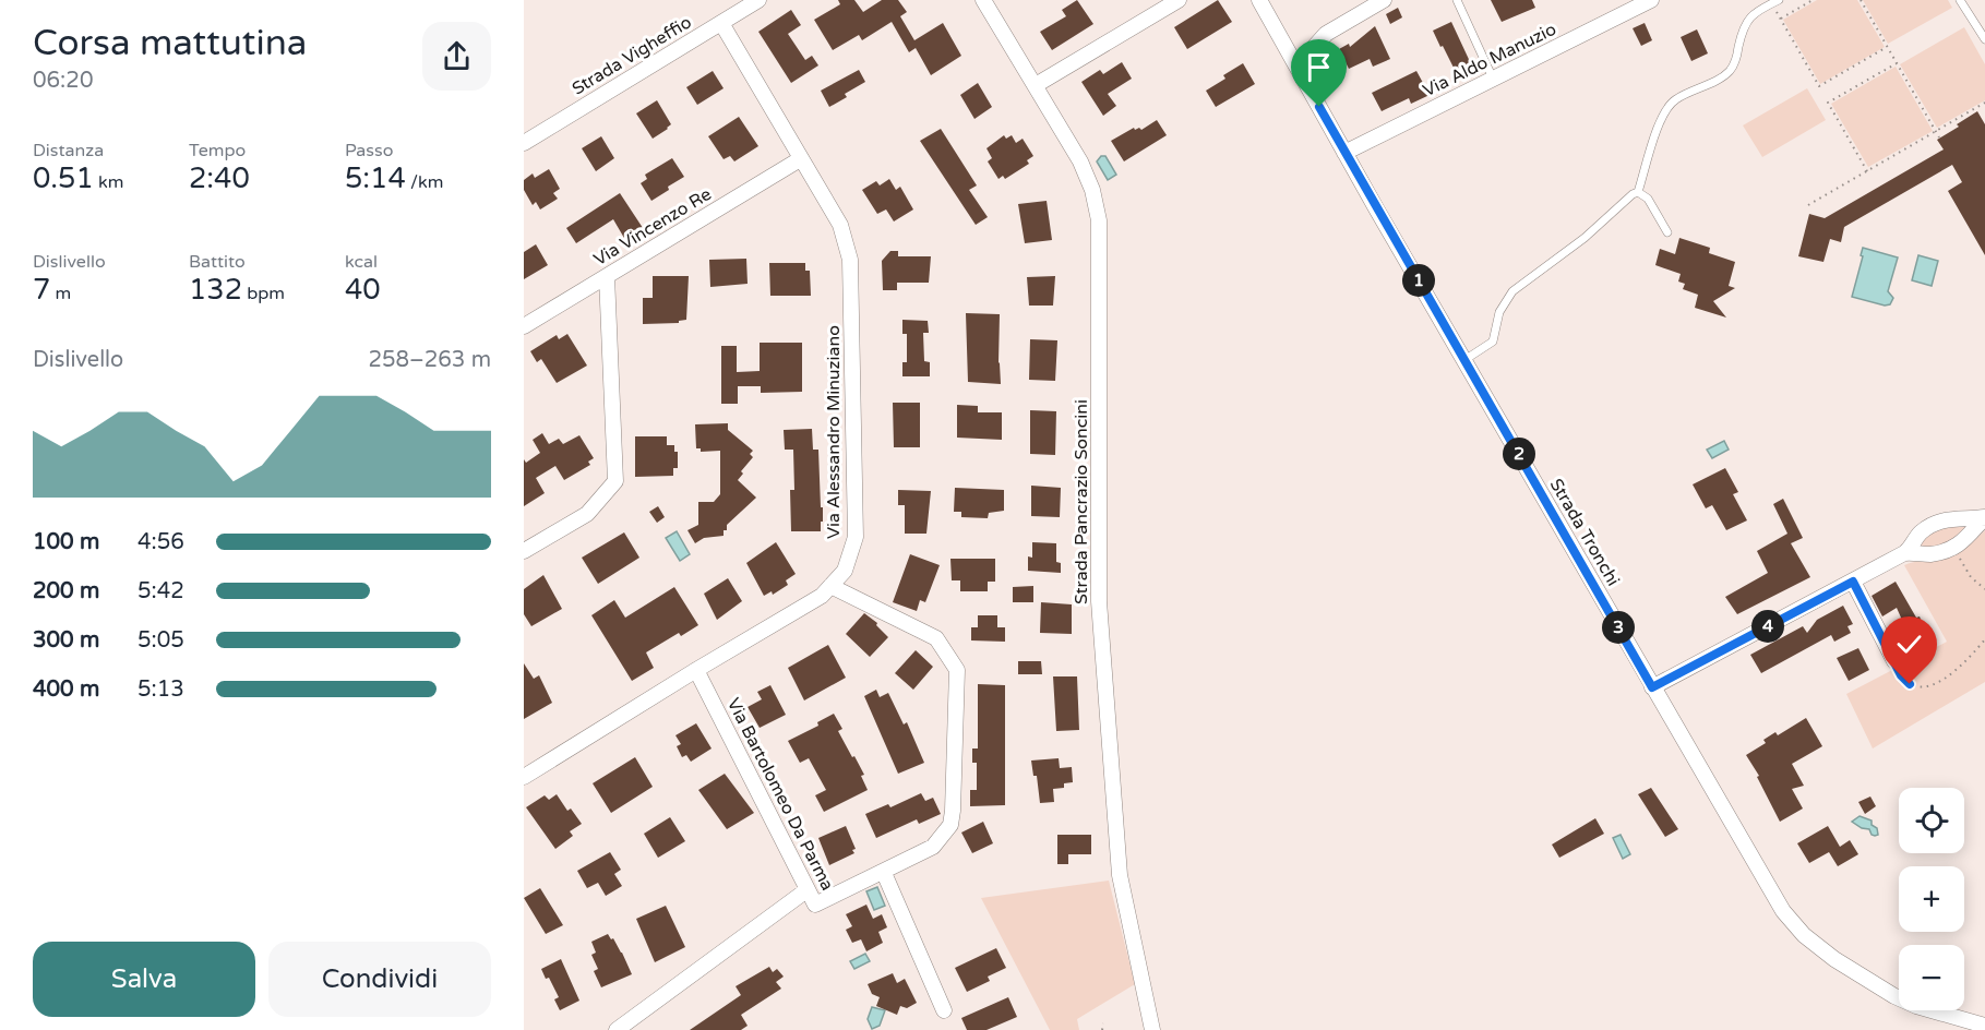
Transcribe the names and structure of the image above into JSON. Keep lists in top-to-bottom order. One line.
{"streets":{"street":["Strada Vigheffio","Via Aldo Manuzio","Via Vincenzo Re","Via Alessandro Minuziano","Strada Pancrazio Soncini","Strada Tronchi","Via Bartolomeo Da Parma"]},"crossings":[["Strada Vigheffio","Via Alessandro Minuziano"],["Via Aldo Manuzio","Strada Tronchi"],["Via Vincenzo Re","Via Alessandro Minuziano"],["Via Alessandro Minuziano","Via Bartolomeo Da Parma"]],"page":{"heading":["Corsa mattutina","06:20"],"stats":[["Distanza","0.51 km"],["Tempo","2:40"],["Passo","5:14 /km"],["Dislivello","7 m"],["Battito","132 bpm"],["kcal","40"]],"pins":["1","2","4","3"],"chart":["Dislivello","258–263 m"],"list":[{"name":"100 m","note":"4:56"},{"name":"200 m","note":"5:42"},{"name":"300 m","note":"5:05"},{"name":"400 m","note":"5:13"}],"map_buttons":["+","−"],"buttons":["Salva","Condividi"]}}
